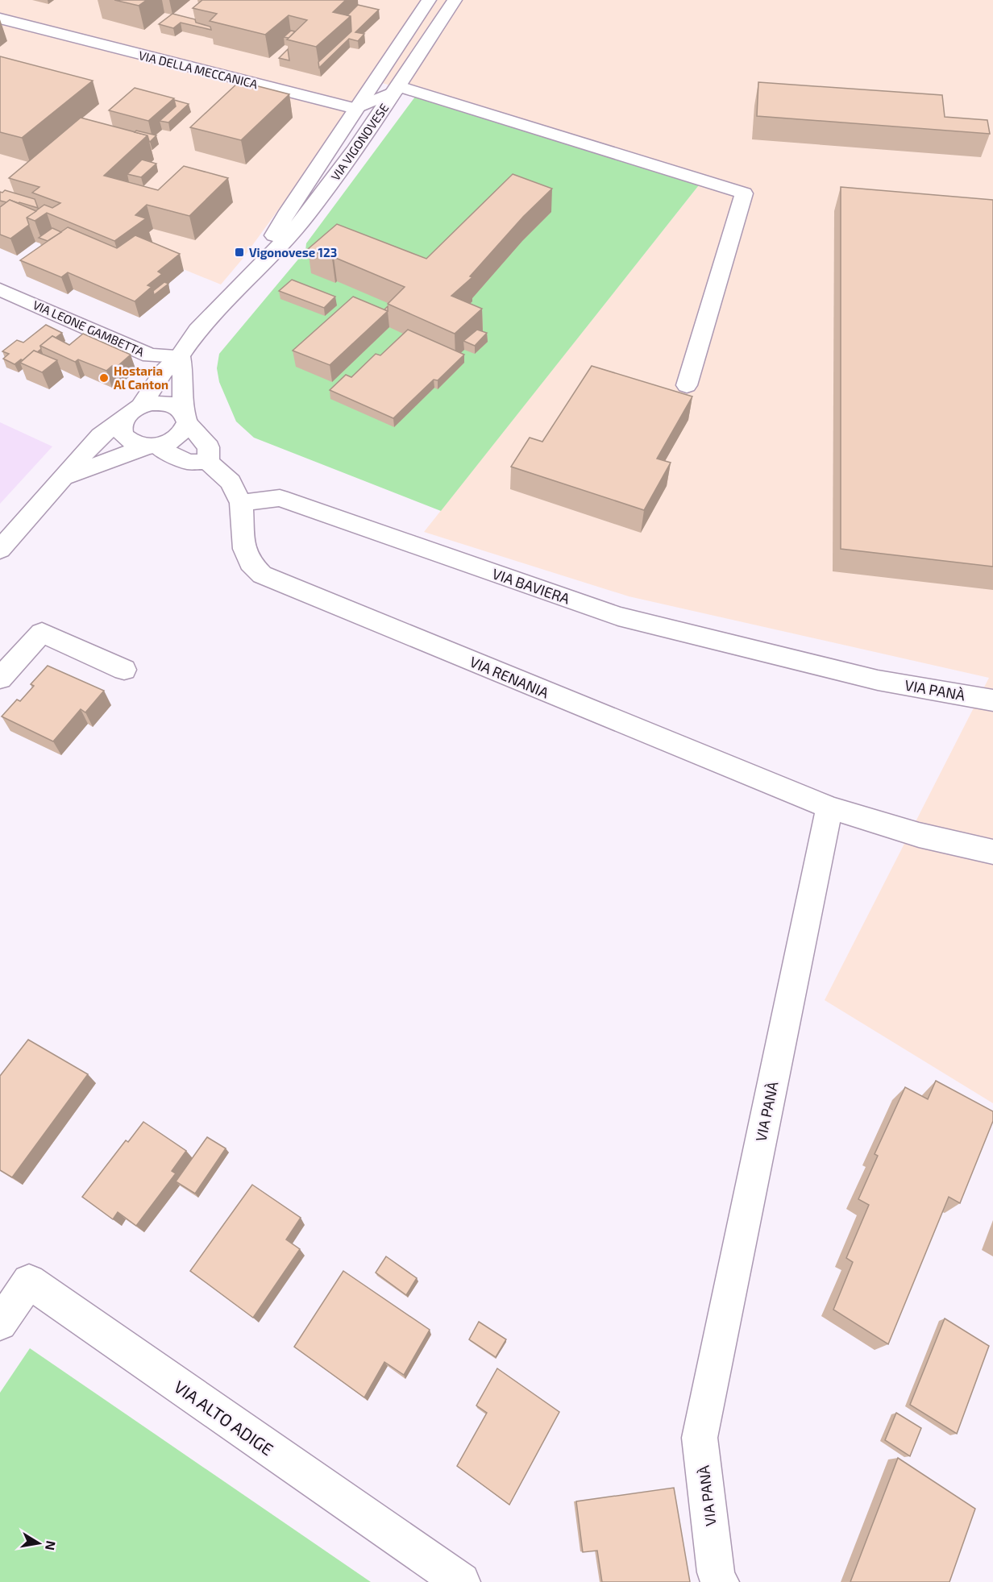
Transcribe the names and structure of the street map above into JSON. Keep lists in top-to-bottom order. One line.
{"streets":{"street":["VIA DELLA MECCANICA","VIA VIGONOVESE","VIA LEONE GAMBETTA","VIA BAVIERA","VIA RENANIA","VIA PANÀ","VIA ALTO ADIGE"]},"crossings":[["VIA DELLA MECCANICA","VIA VIGONOVESE"],["VIA VIGONOVESE","VIA LEONE GAMBETTA"],["VIA BAVIERA","VIA RENANIA"],["VIA BAVIERA","VIA PANÀ"],["VIA RENANIA","VIA PANÀ"]],"places":{"transit":["Vigonovese 123"],"other":["Hostaria Al Canton"]},"north":"right"}
